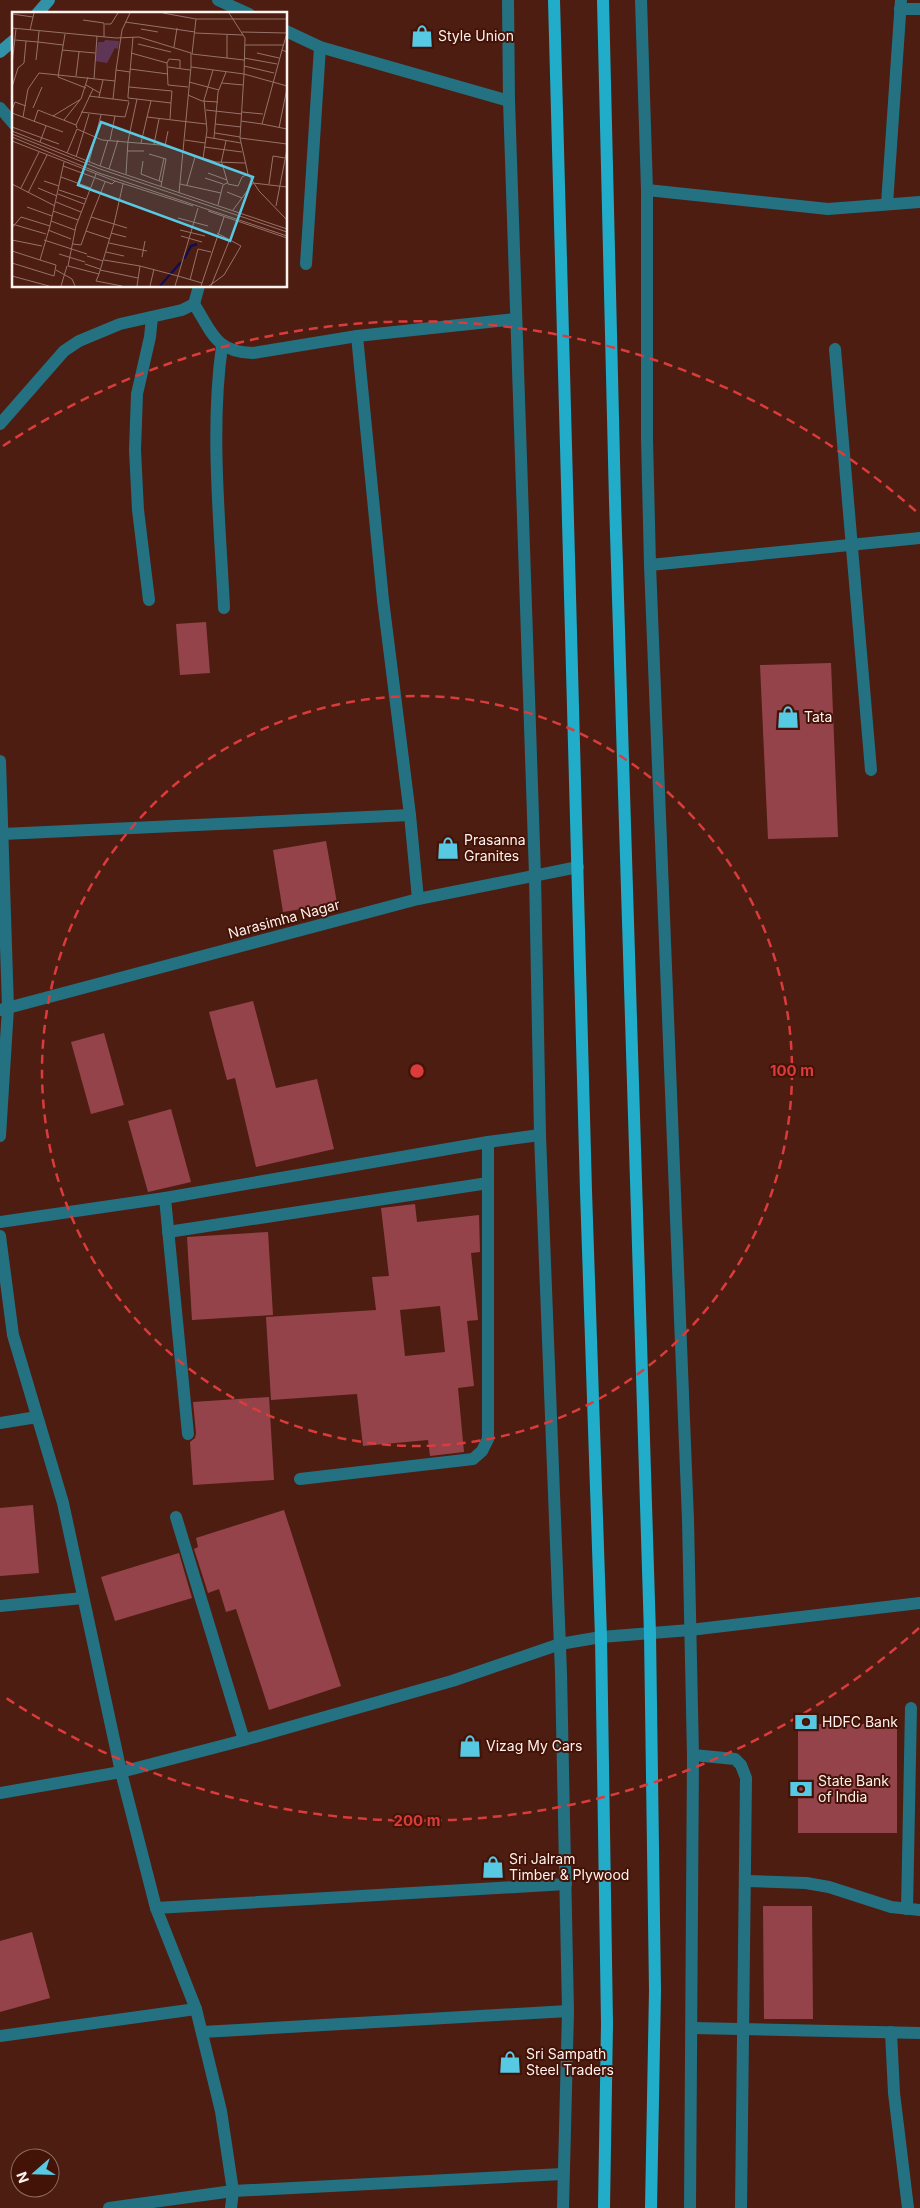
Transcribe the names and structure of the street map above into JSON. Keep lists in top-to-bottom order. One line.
{"streets":{"street":["Narasimha Nagar"]},"places":{"shop":["Style Union","Tata","Prasanna Granites","Vizag My Cars","Sri Jalram Timber & Plywood","Sri Sampath Steel Traders"],"bank":["HDFC Bank","State Bank of India"]},"north":"left","rings":["100 m","200 m"]}
